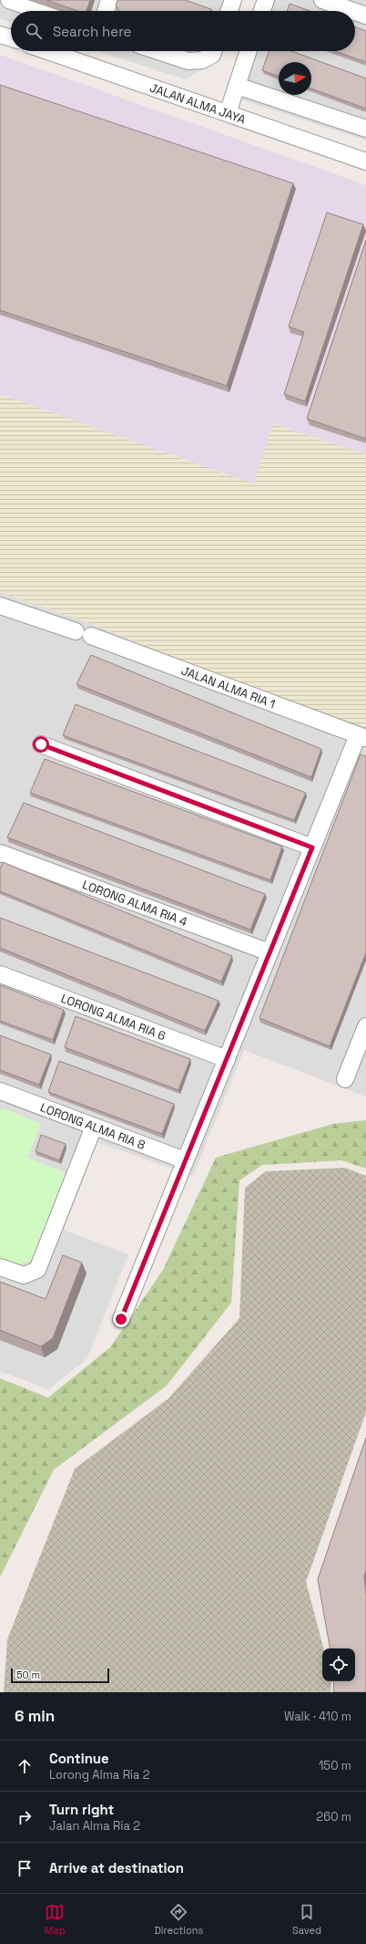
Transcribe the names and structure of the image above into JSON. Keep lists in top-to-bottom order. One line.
{"streets":{"street":["JALAN ALMA JAYA","JALAN ALMA RIA 1","LORONG ALMA RIA 4","LORONG ALMA RIA 6","LORONG ALMA RIA 8"]},"scale_bar":"50 m","north":"right","page":{"search":"Search here","scale":"50 m","heading":["6 min","Walk · 410 m"],"list":[["Continue","Lorong Alma Ria 2","150 m"],["Turn right","Jalan Alma Ria 2","260 m"],"Arrive at destination"],"nav":["Map","Directions","Saved"]}}
